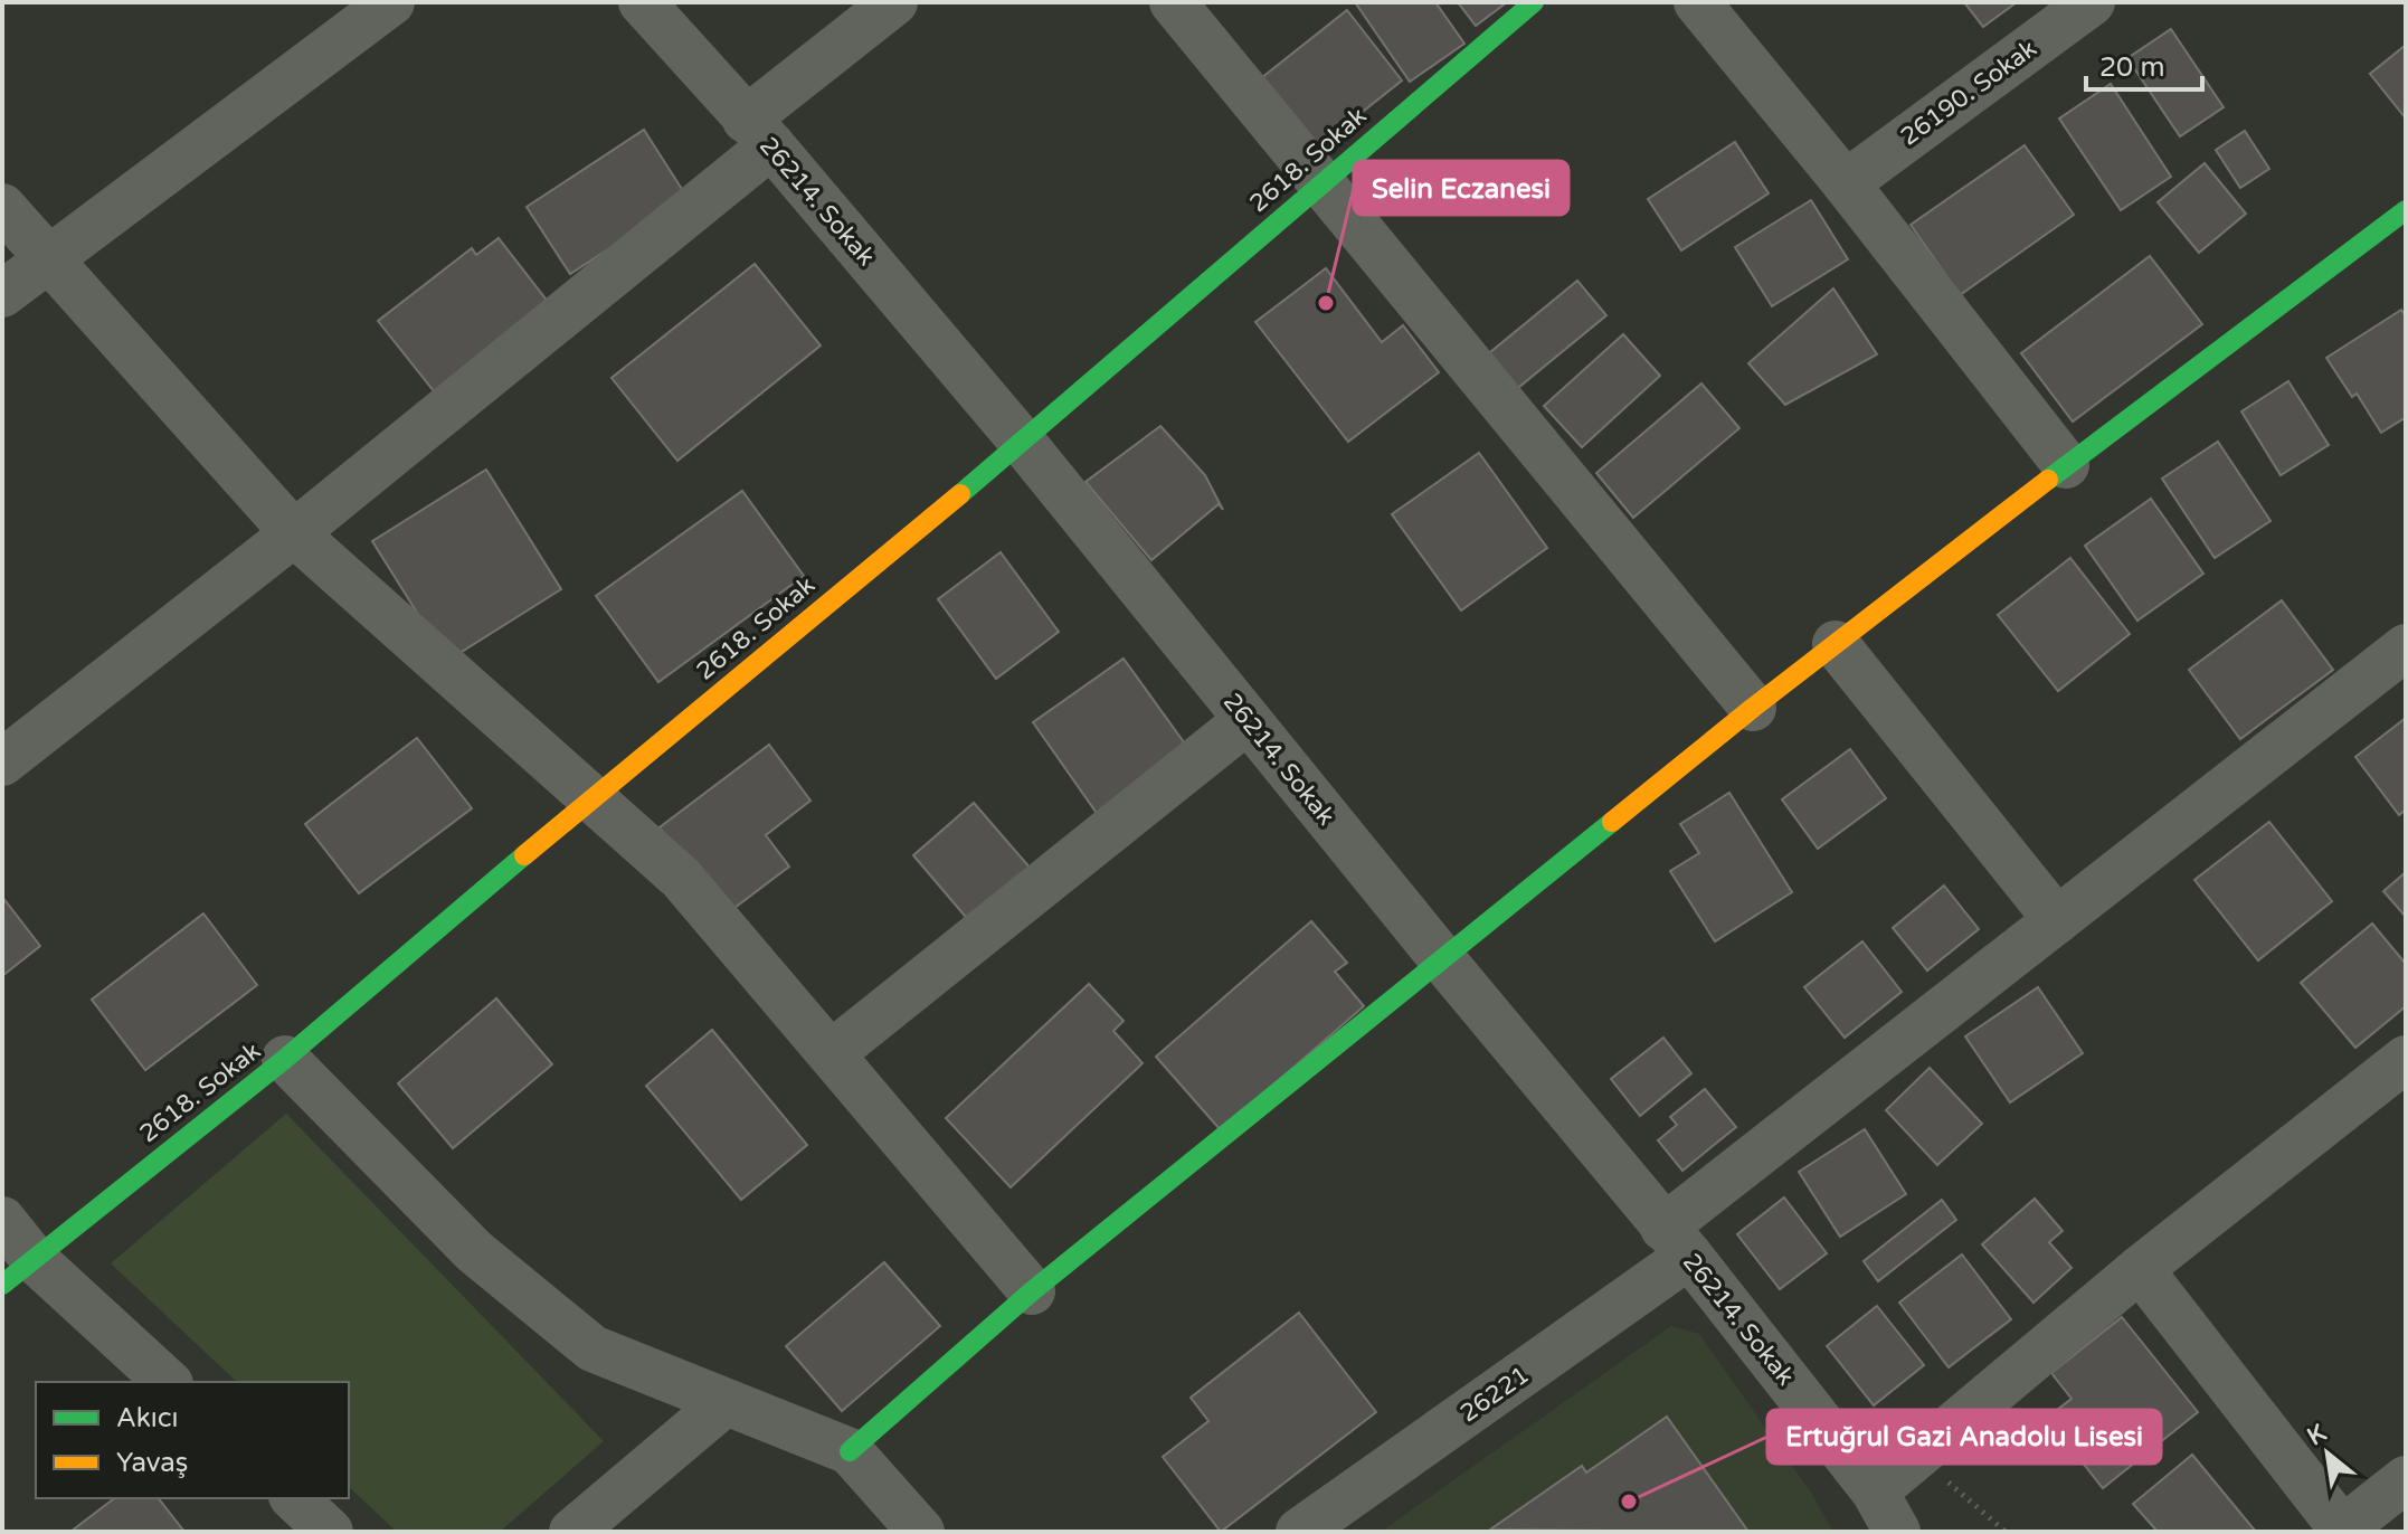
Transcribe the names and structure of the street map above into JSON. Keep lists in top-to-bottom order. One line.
{"streets":{"street":["26190. Sokak","2618. Sokak","26214. Sokak","26221"]},"crossings":[["2618. Sokak","26214. Sokak"],["26214. Sokak","26221"]],"places":["Selin Eczanesi","Ertuğrul Gazi Anadolu Lisesi"],"legend":["Akıcı","Yavaş"],"scale_bar":"20 m","north":"top left"}
